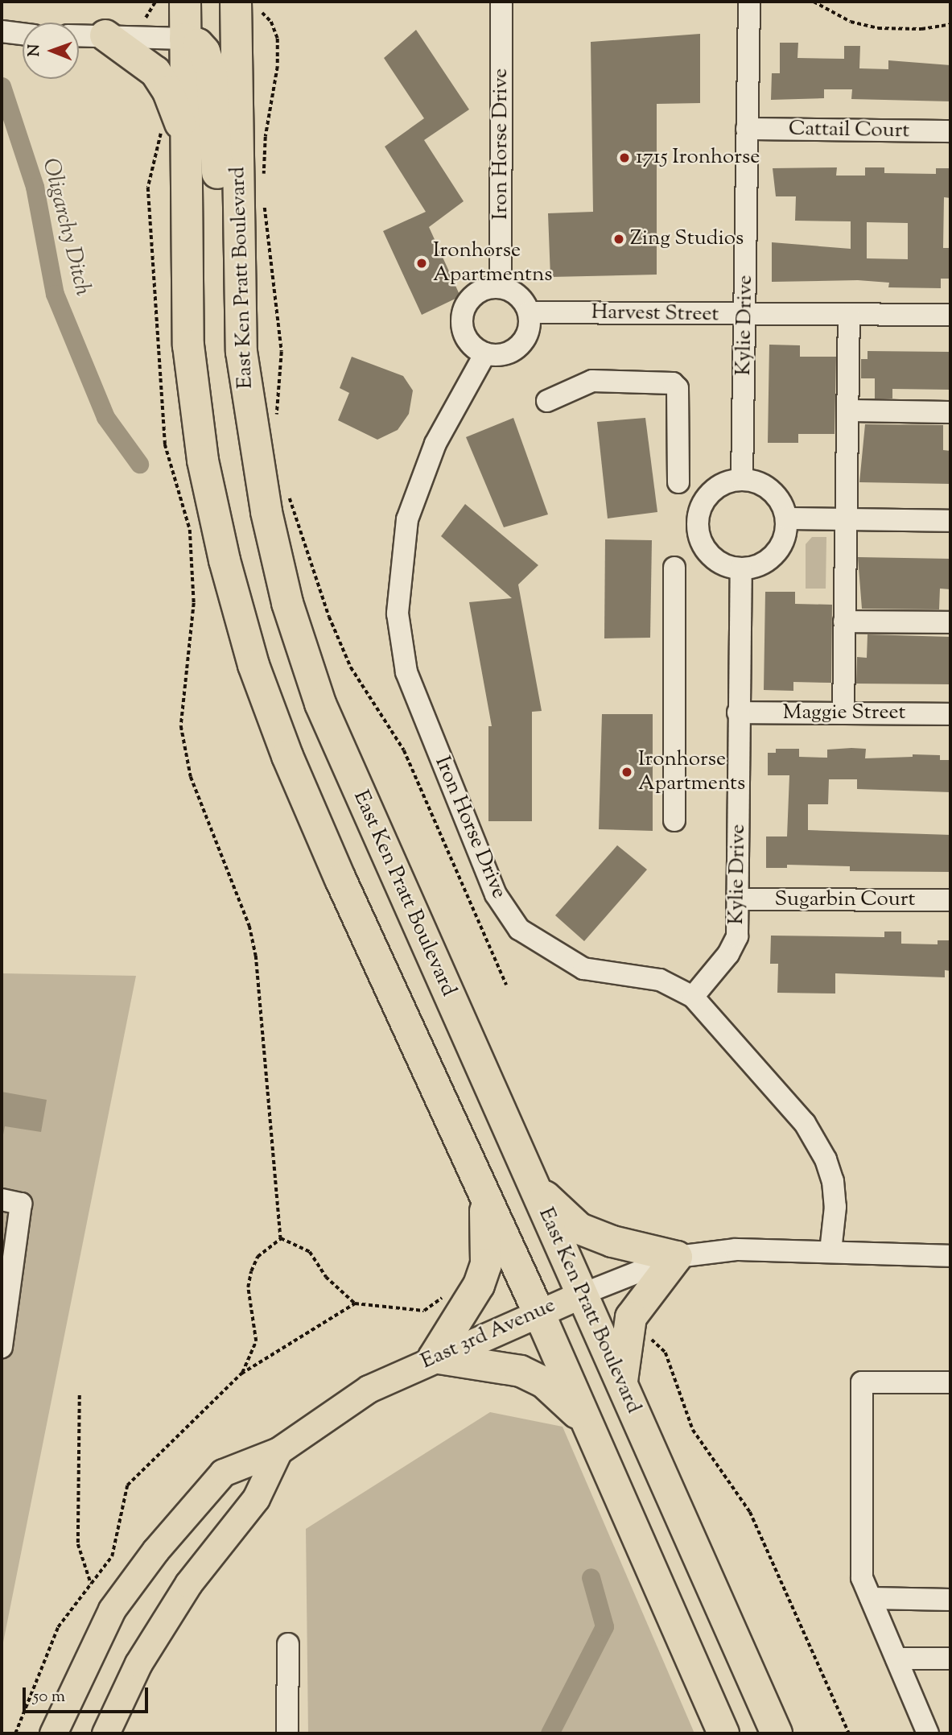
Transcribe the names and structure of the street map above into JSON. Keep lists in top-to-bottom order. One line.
{"streets":{"highway":["East Ken Pratt Boulevard"],"main road":["East 3rd Avenue"],"street":["Cattail Court","Iron Horse Drive","Harvest Street","Kylie Drive","Maggie Street","Sugarbin Court"]},"crossings":[["Cattail Court","Kylie Drive"],["Iron Horse Drive","Harvest Street"],["Iron Horse Drive","Kylie Drive"],["Iron Horse Drive","East 3rd Avenue"],["East Ken Pratt Boulevard","East 3rd Avenue"],["Harvest Street","Kylie Drive"],["Kylie Drive","Maggie Street"],["Kylie Drive","Sugarbin Court"]],"water":["Oligarchy Ditch"],"places":["1715 Ironhorse","Zing Studios","Ironhorse Apartmentns","Ironhorse Apartments"],"scale_bar":"50 m","north":"left"}
